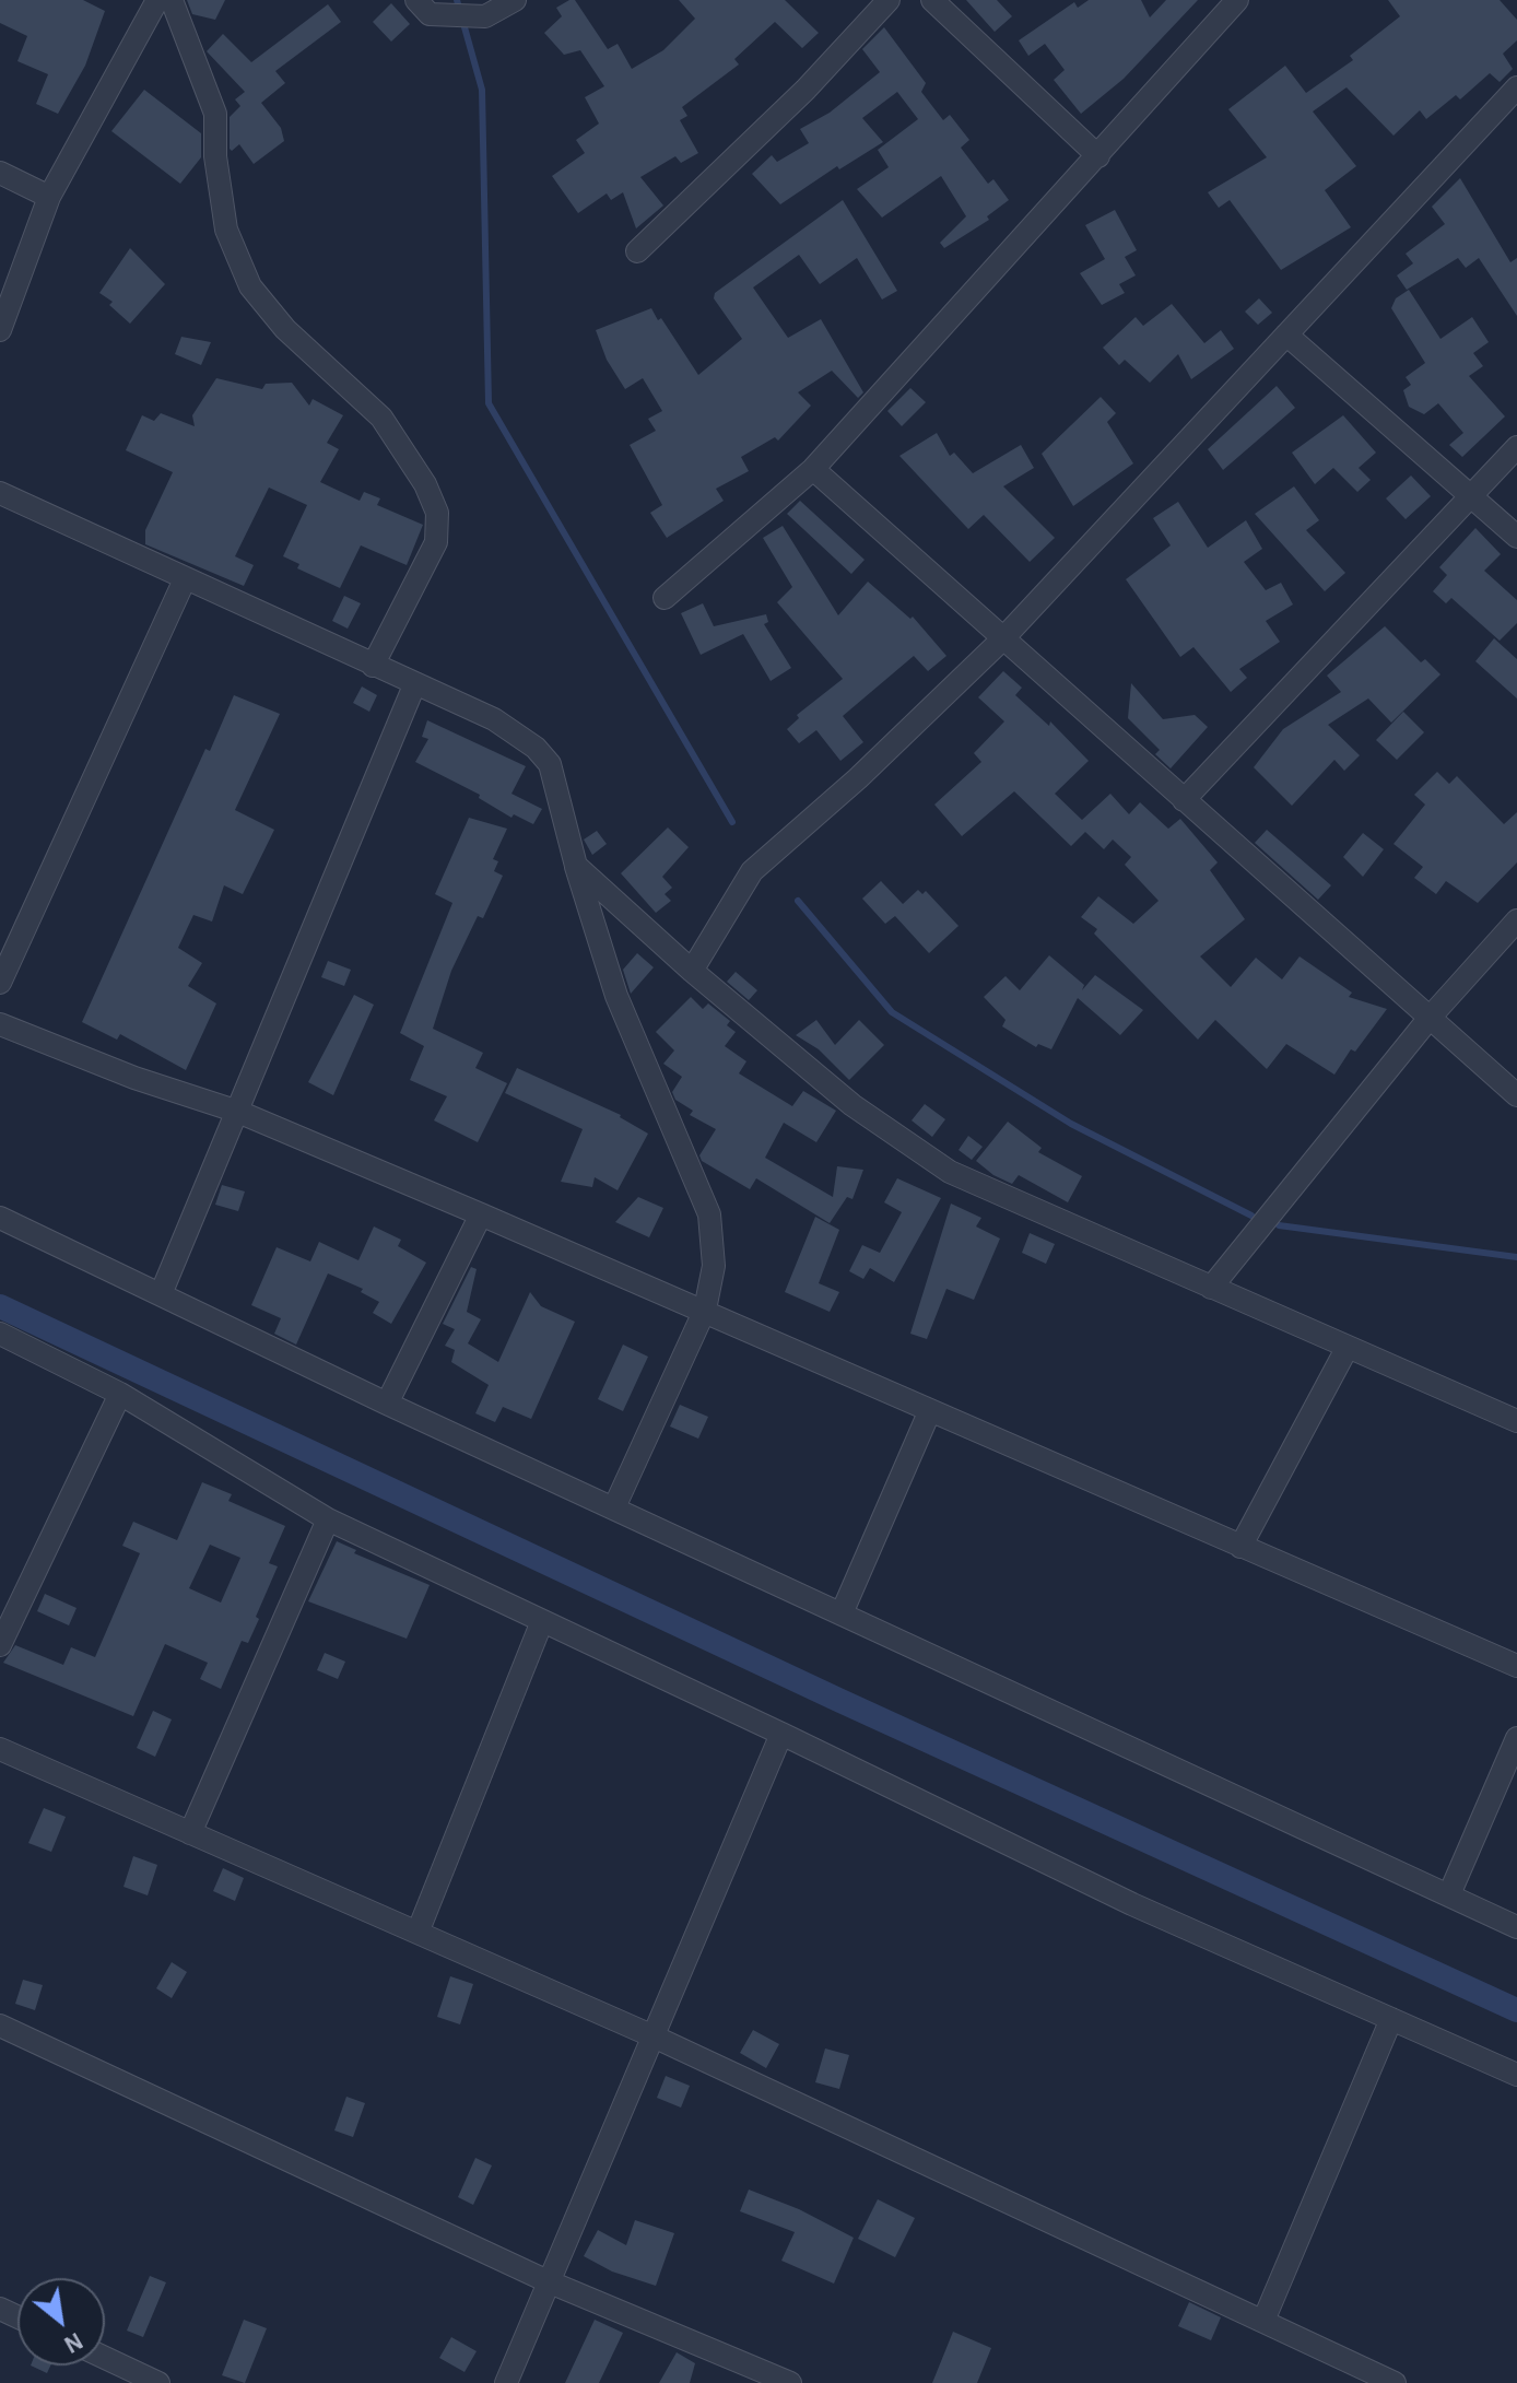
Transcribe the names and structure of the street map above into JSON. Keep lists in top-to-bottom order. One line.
{"north":"bottom right"}
